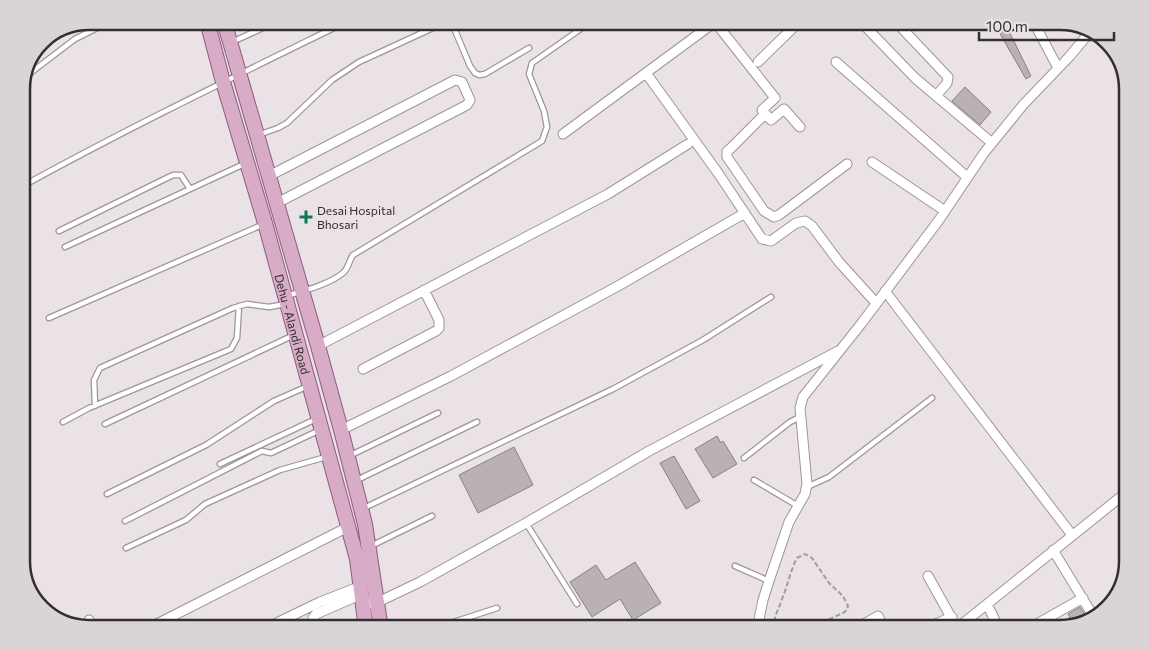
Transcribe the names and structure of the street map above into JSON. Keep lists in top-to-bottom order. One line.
{"streets":{"main road":["Dehu - Alandi Road"]},"places":{"health":["Desai Hospital Bhosari"]},"scale_bar":"100 m"}
